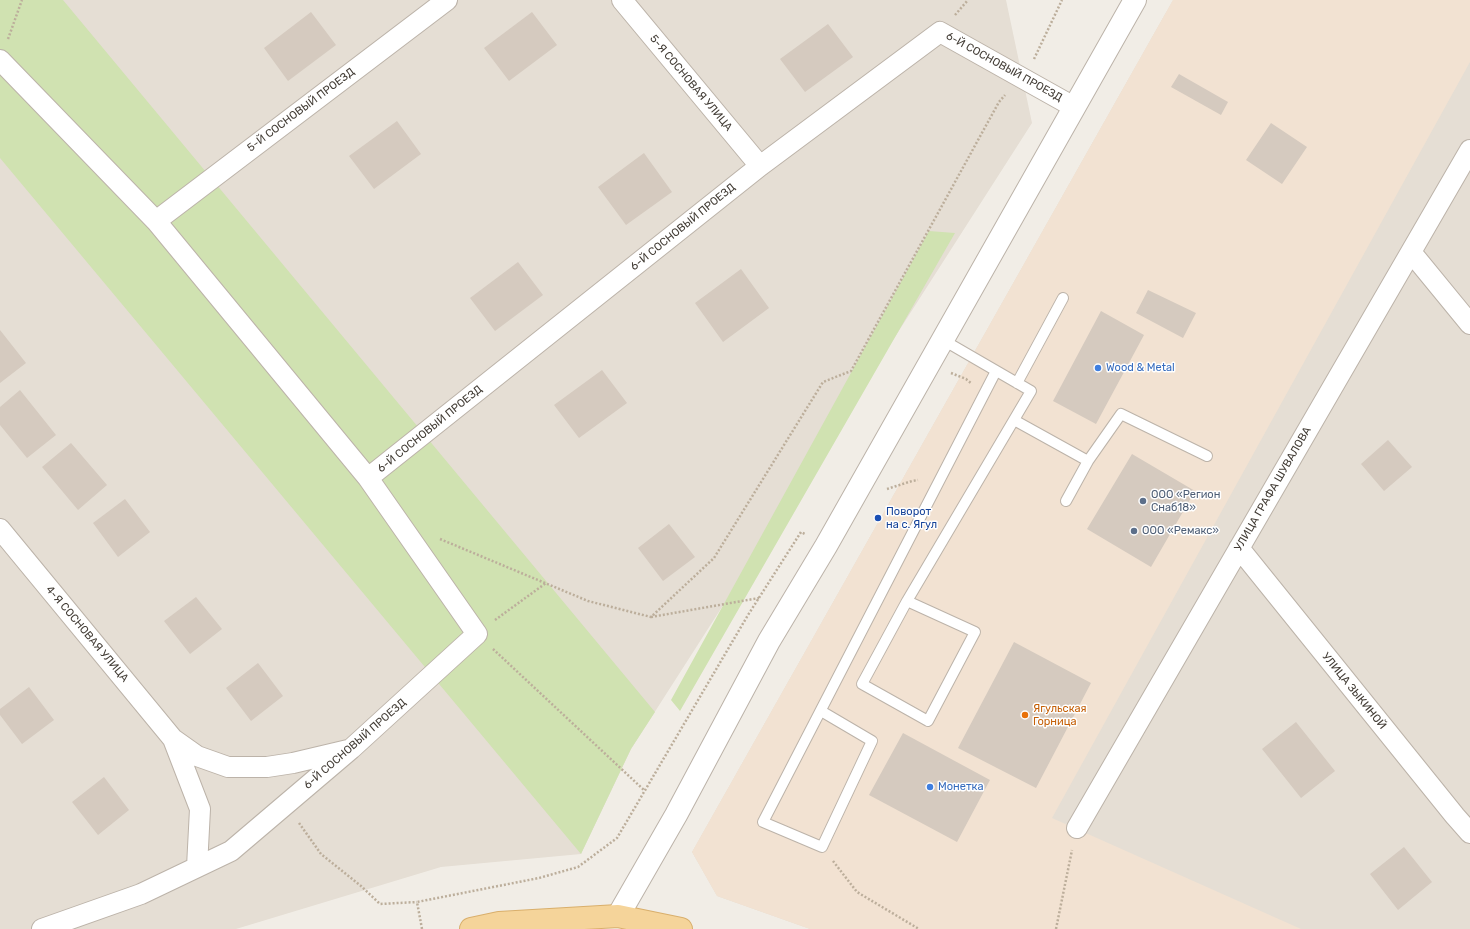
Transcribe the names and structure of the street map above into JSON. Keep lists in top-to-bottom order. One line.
{"streets":{"street":["6-Й СОСНОВЫЙ ПРОЕЗД","5-Я СОСНОВАЯ УЛИЦА","5-Й СОСНОВЫЙ ПРОЕЗД","УЛИЦА ГРАФА ШУВАЛОВА","4-Я СОСНОВАЯ УЛИЦА","УЛИЦА ЗЫКИНОЙ"]},"crossings":[["6-Й СОСНОВЫЙ ПРОЕЗД","5-Я СОСНОВАЯ УЛИЦА"],["УЛИЦА ГРАФА ШУВАЛОВА","УЛИЦА ЗЫКИНОЙ"]],"places":["Wood & Metal","ООО «Регион Снаб18»","Поворот на с. Ягул","ООО «Ремакс»","Ягульская Горница","Монетка"]}
